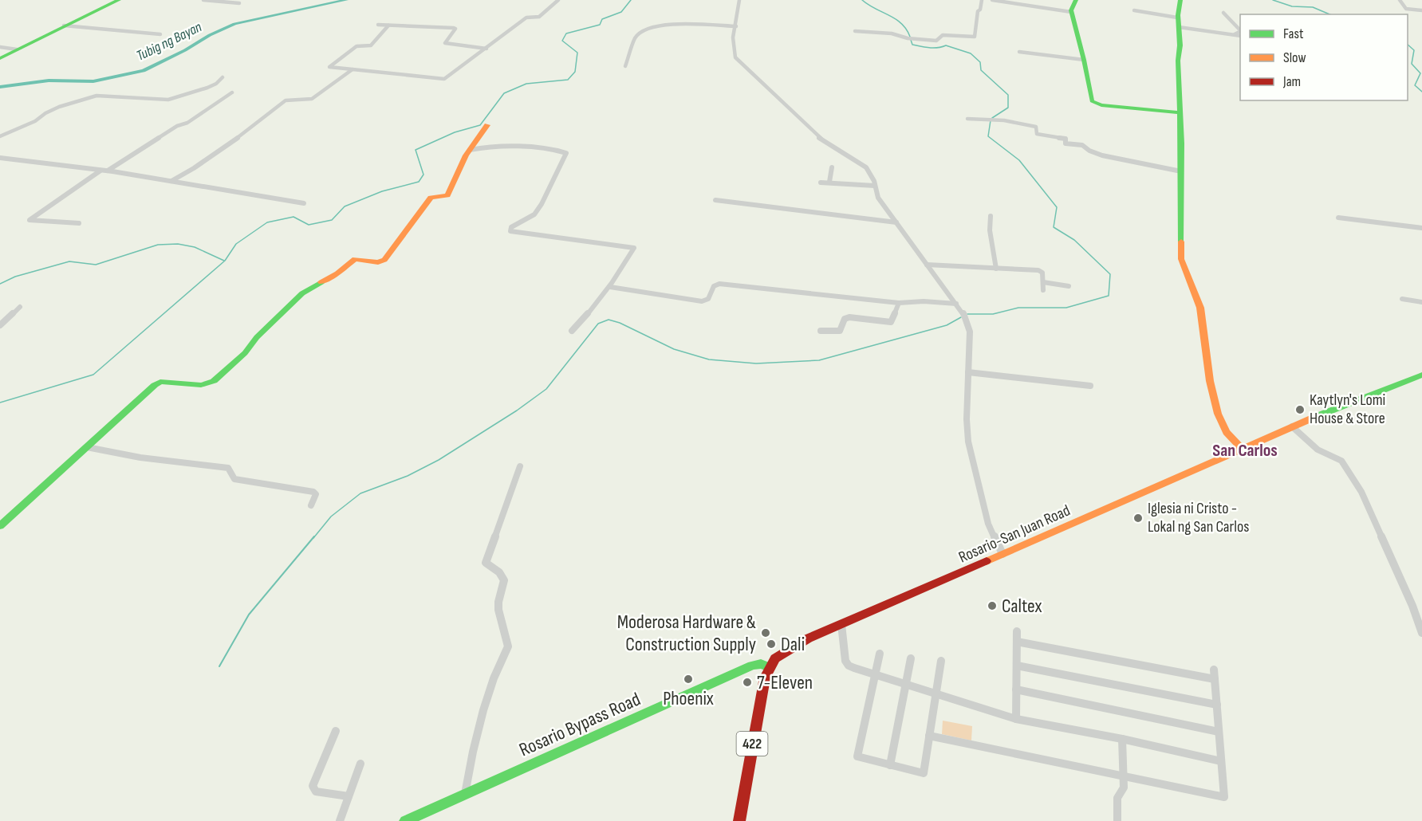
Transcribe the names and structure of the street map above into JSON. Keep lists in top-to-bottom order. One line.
{"streets":{"street":["Rosario-San Juan Road","Rosario Bypass Road","422"]},"crossings":[["Rosario-San Juan Road","Rosario Bypass Road"],["Rosario-San Juan Road","422"],["Rosario Bypass Road","422"]],"districts":["San Carlos"],"water":["Tubig ng Bayan"],"places":["Kaytlyn's Lomi House & Store","Iglesia ni Cristo - Lokal ng San Carlos","Caltex","Moderosa Hardware & Construction Supply","Dali","Phoenix","7-Eleven"],"legend":["Fast","Slow","Jam"]}
